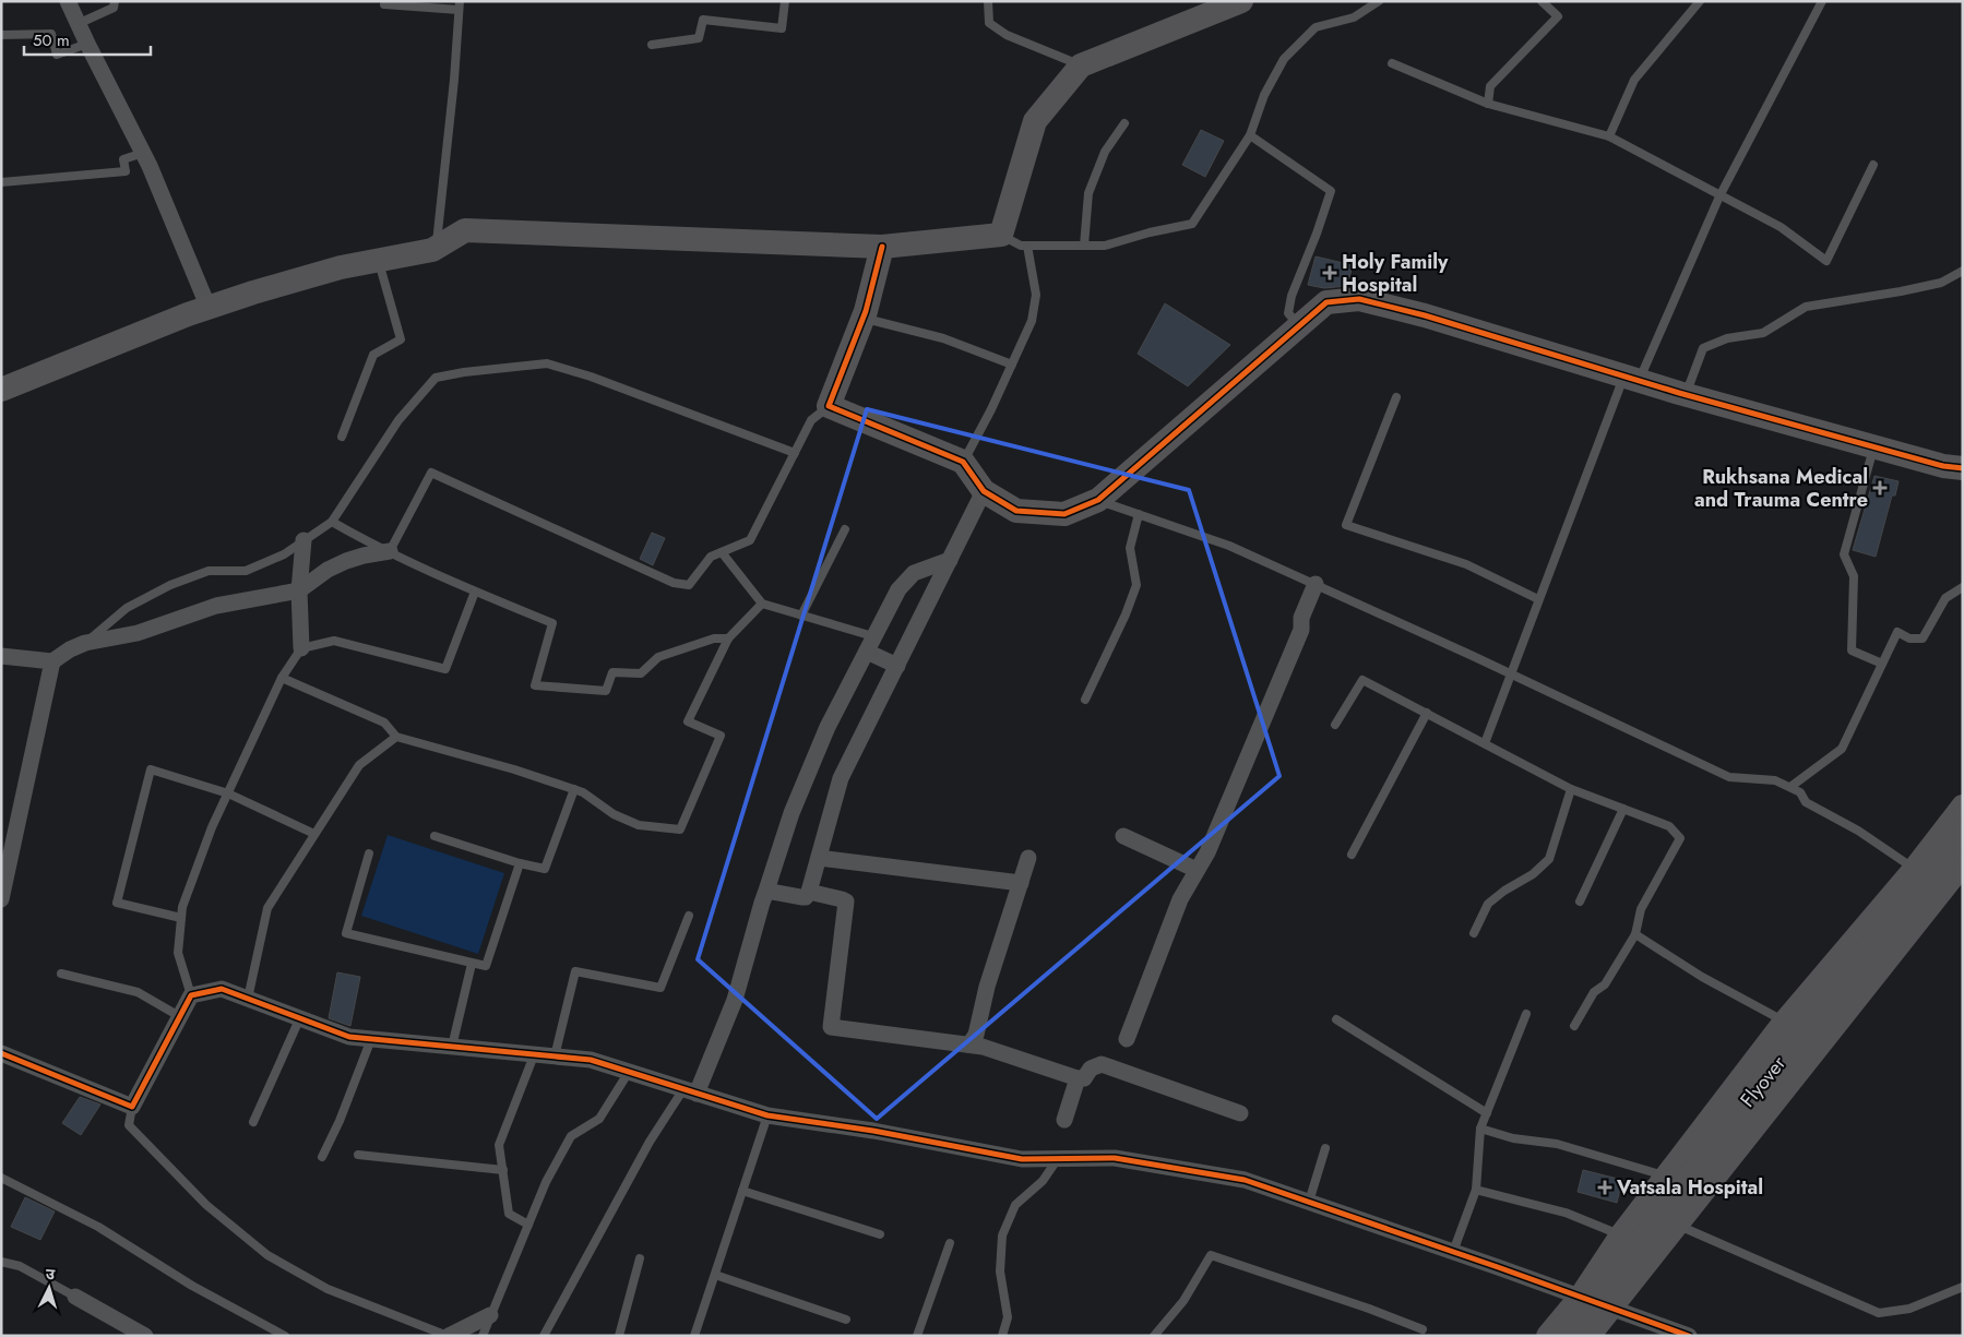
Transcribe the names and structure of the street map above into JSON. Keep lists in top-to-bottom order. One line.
{"streets":{"street":["Flyover"]},"places":{"health":["Holy Family Hospital","Rukhsana Medical and Trauma Centre","Vatsala Hospital"]},"scale_bar":"50 m","north":"top"}
